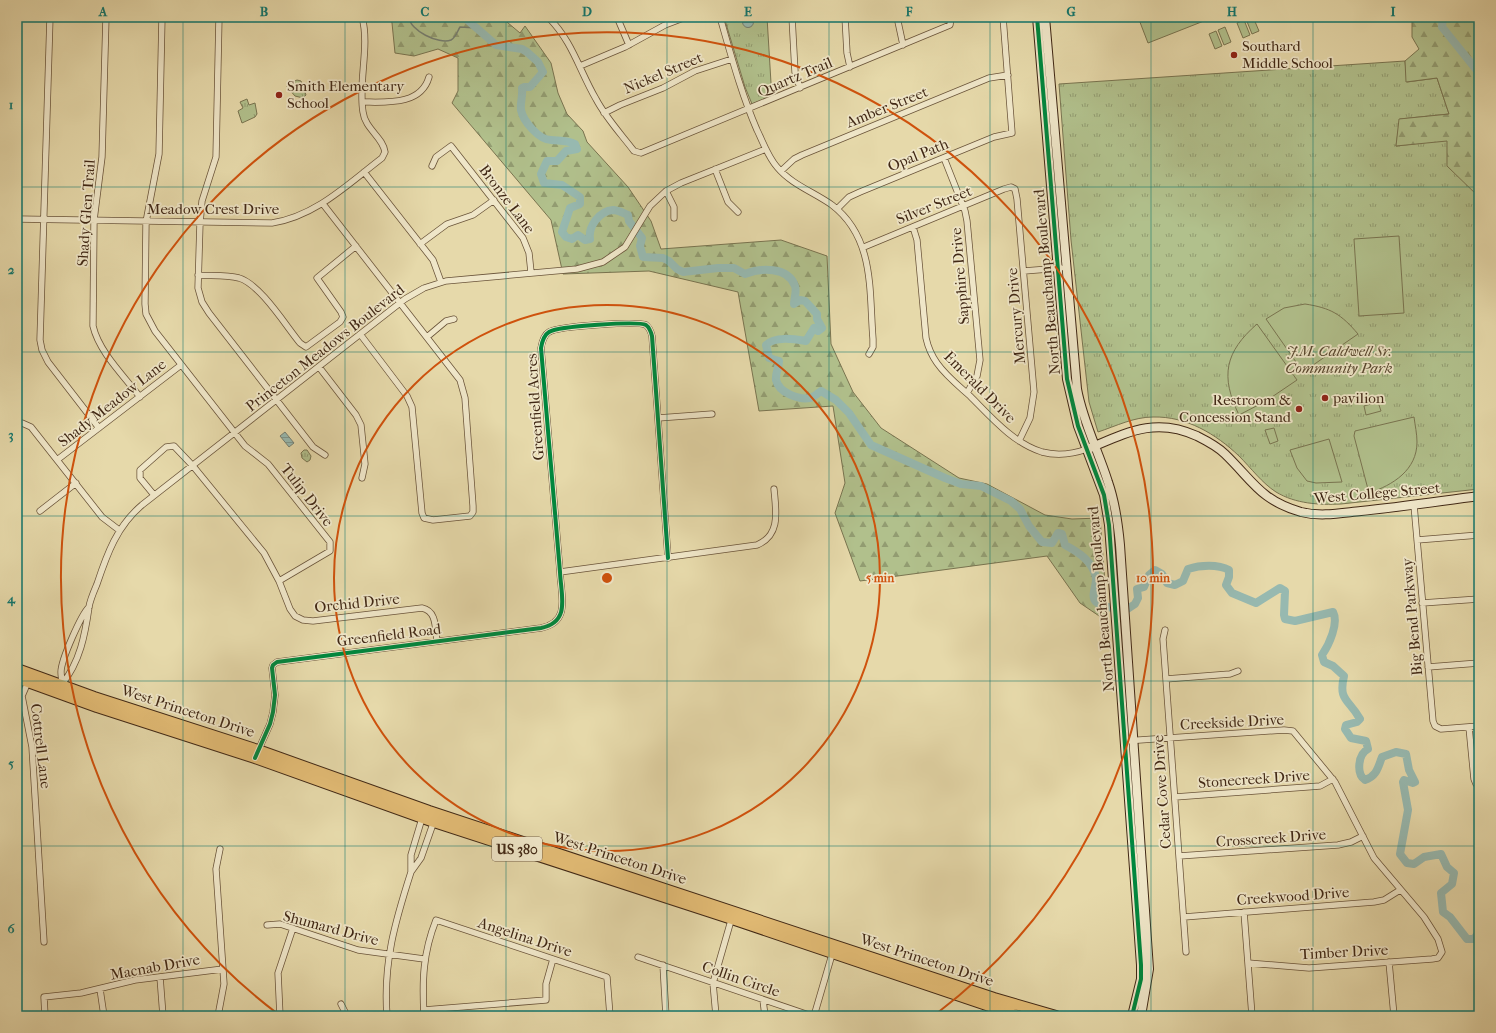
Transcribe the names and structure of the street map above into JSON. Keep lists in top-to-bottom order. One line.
{"streets":{"highway":["West Princeton Drive","US 380"],"street":["Nickel Street","Quartz Trail","Amber Street","Opal Path","Bronze Lane","Silver Street","Meadow Crest Drive","Shady Glen Trail","Sapphire Drive","North Beauchamp Boulevard","Mercury Drive","Princeton Meadows Boulevard","Emerald Drive","Shady Meadow Lane","Greenfield Acres","West College Street","Tulip Drive","Orchid Drive","Big Bend Parkway","Greenfield Road","Creekside Drive","Cottrell Lane","Stonecreek Drive","Cedar Cove Drive","Crosscreek Drive","Creekwood Drive","Shumard Drive","Angelina Drive","Timber Drive","Macnab Drive","Collin Circle"]},"crossings":[["Nickel Street","Quartz Trail"],["Amber Street","Opal Path"],["Opal Path","Sapphire Drive"],["Bronze Lane","Princeton Meadows Boulevard"],["Silver Street","Sapphire Drive"],["Silver Street","Mercury Drive"],["Silver Street","Emerald Drive"],["Meadow Crest Drive","Shady Glen Trail"],["Shady Glen Trail","Shady Meadow Lane"],["Sapphire Drive","Emerald Drive"],["North Beauchamp Boulevard","Emerald Drive"],["North Beauchamp Boulevard","West College Street"],["North Beauchamp Boulevard","Creekside Drive"],["Mercury Drive","Emerald Drive"],["Princeton Meadows Boulevard","Tulip Drive"],["Princeton Meadows Boulevard","Orchid Drive"],["Princeton Meadows Boulevard","West Princeton Drive"],["Emerald Drive","West College Street"],["Greenfield Acres","Greenfield Road"],["West College Street","Big Bend Parkway"],["Tulip Drive","Orchid Drive"],["Orchid Drive","Greenfield Road"],["Greenfield Road","West Princeton Drive"],["Creekside Drive","Stonecreek Drive"],["Creekside Drive","Cedar Cove Drive"],["Stonecreek Drive","Cedar Cove Drive"],["Cedar Cove Drive","Crosscreek Drive"],["Cedar Cove Drive","Creekwood Drive"],["Creekwood Drive","Timber Drive"],["Shumard Drive","Angelina Drive"]],"parks":["J.M. Caldwell Sr. Community Park"],"places":["Southard Middle School","Smith Elementary School","pavilion","Restroom & Concession Stand"],"grid":{"columns":["A","B","C","D","E","F","G","H","I"],"rows":["1","2","3","4","5","6"]},"rings":["5 min","10 min"]}
